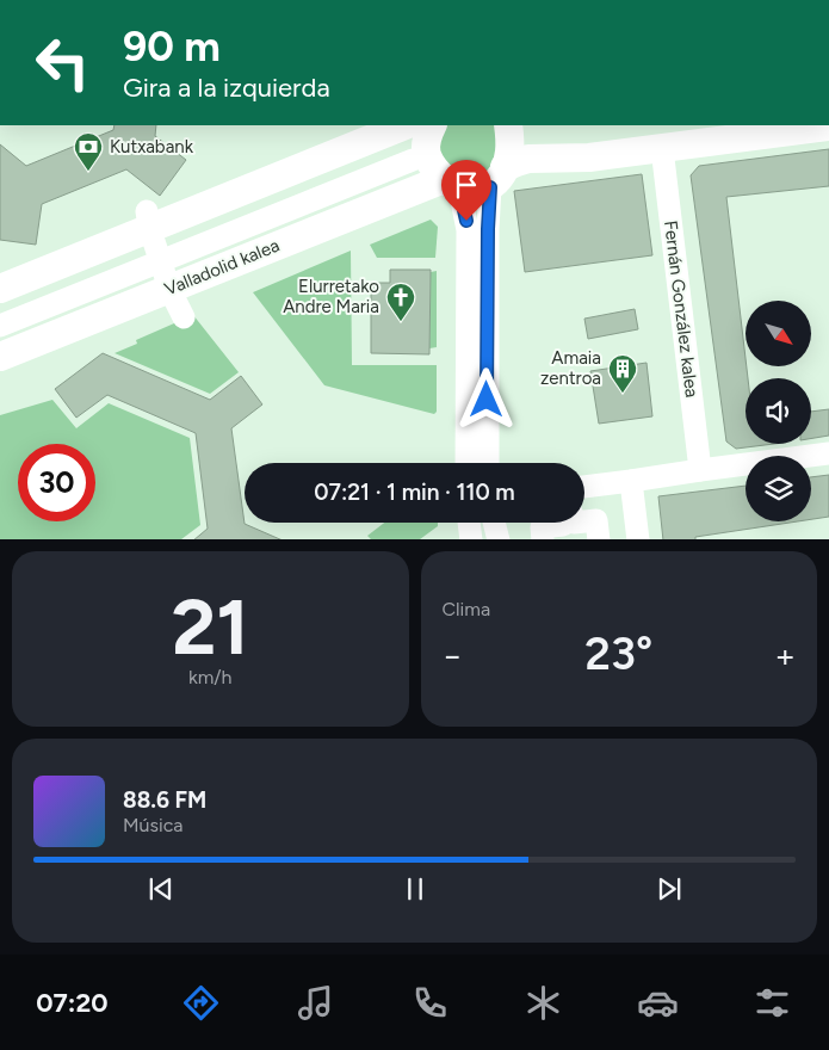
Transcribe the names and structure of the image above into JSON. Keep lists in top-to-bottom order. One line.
{"streets":{"main road":["Valladolid kalea"],"street":["Fernán González kalea"]},"places":{"bank":["Kutxabank"],"church":["Elurretako Andre Maria"],"building":["Amaia zentroa"]},"north":"bottom right","page":{"turn":["90 m","Gira a la izquierda"],"limit":"30","trip":"07:21 · 1 min · 110 m","tile":[["21","km/h"],"Clima"],"heat":["−","23°","+"],"song":["88.6 FM","Música"],"tabs":"07:20"}}
